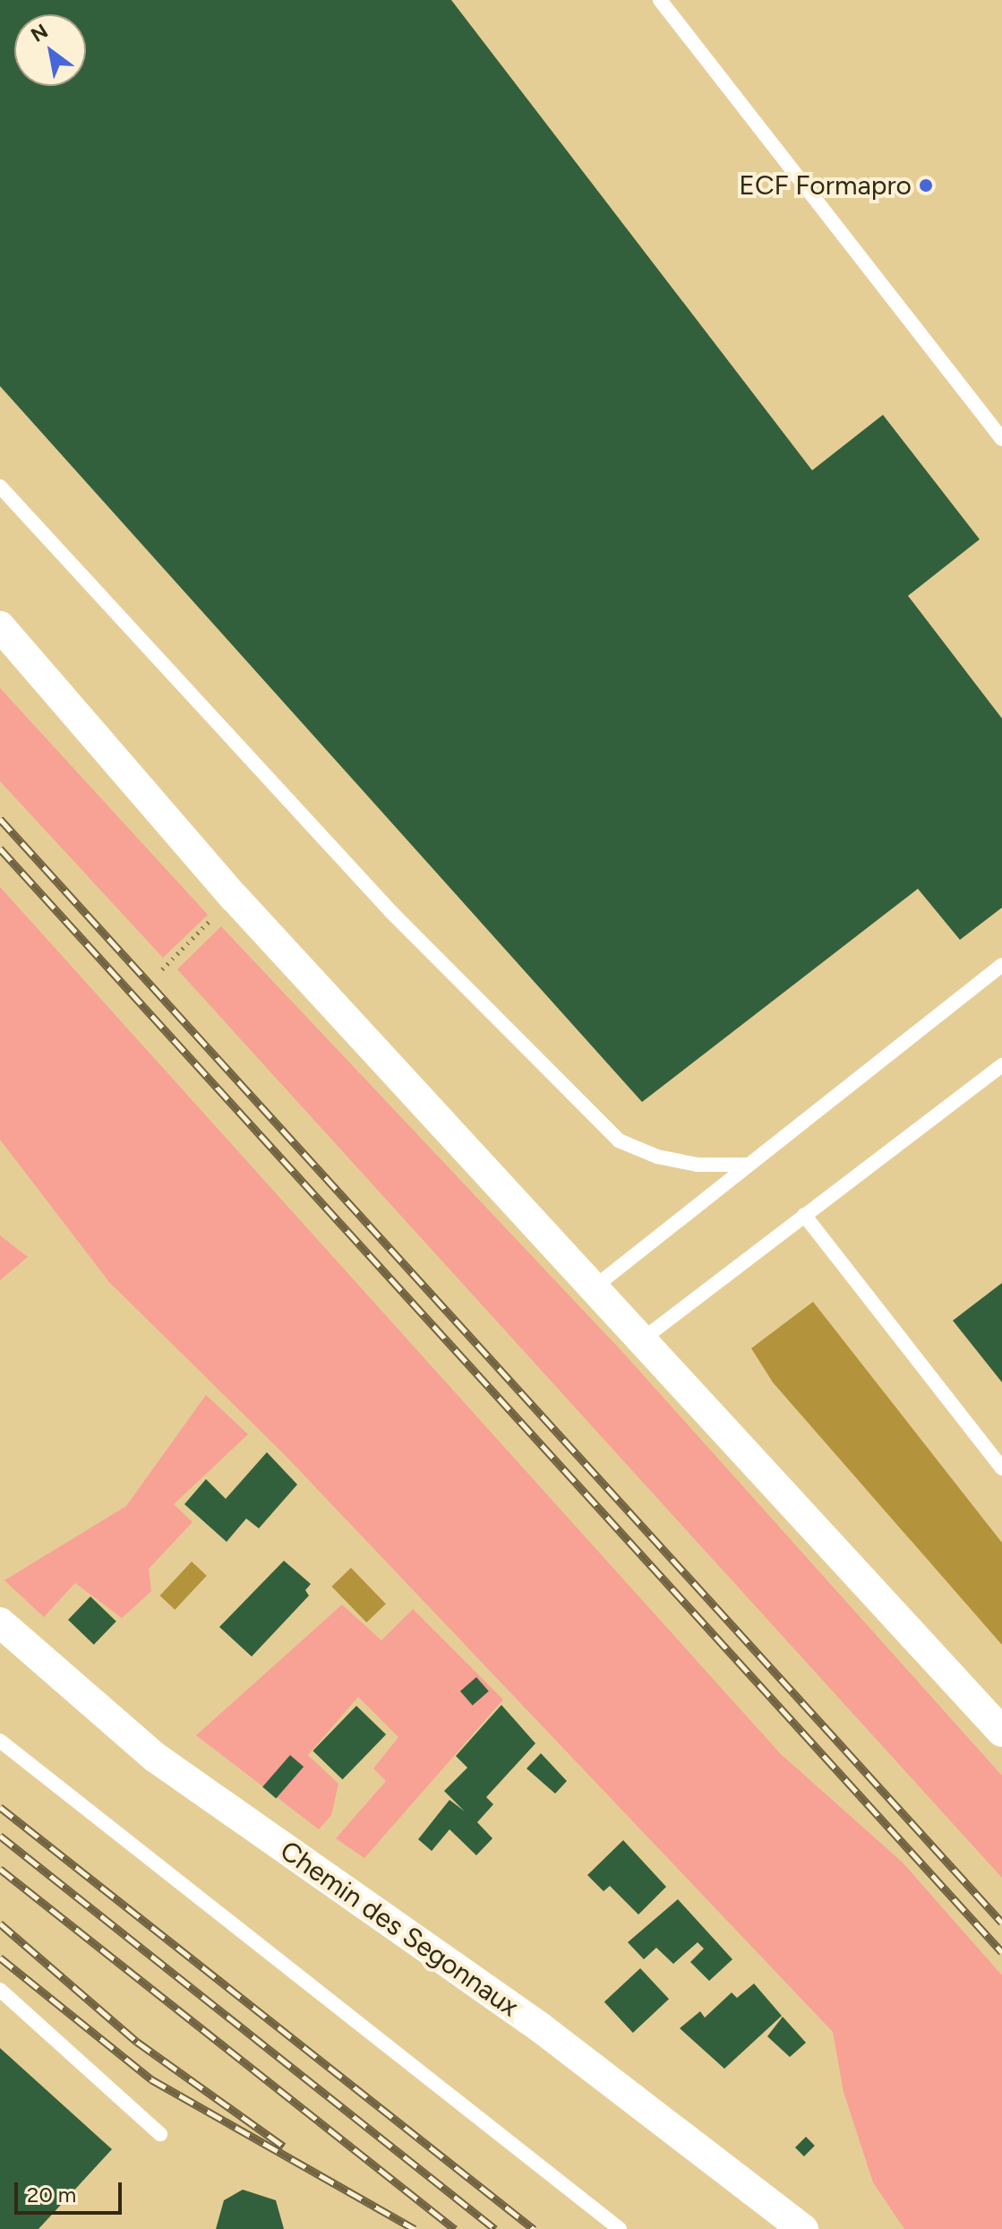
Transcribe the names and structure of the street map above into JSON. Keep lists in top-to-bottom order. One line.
{"streets":{"street":["Chemin des Segonnaux"]},"places":["ECF Formapro"],"scale_bar":"20 m","north":"top left"}
